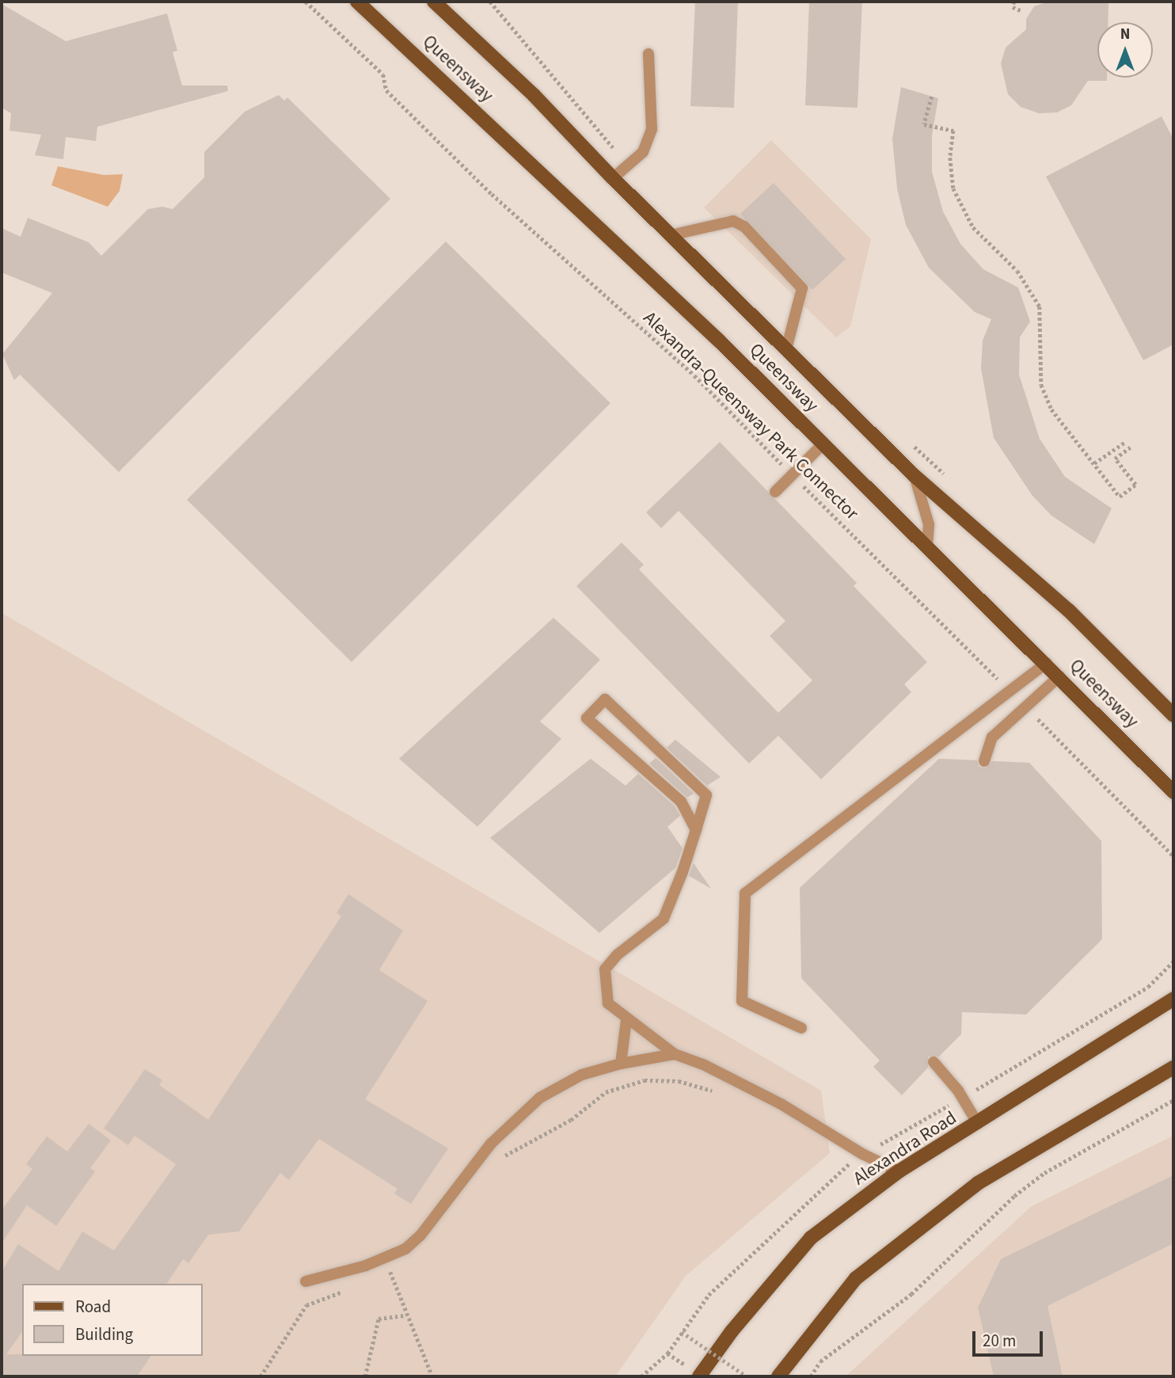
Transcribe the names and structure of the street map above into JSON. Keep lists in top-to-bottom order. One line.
{"streets":{"main road":["Queensway","Alexandra Road"],"path":["Alexandra-Queensway Park Connector"]},"legend":["Road","Building"],"scale_bar":"20 m","north":"top"}
